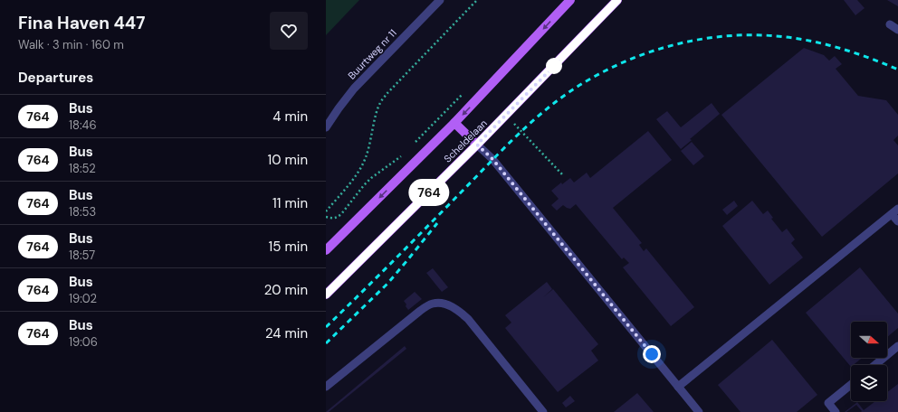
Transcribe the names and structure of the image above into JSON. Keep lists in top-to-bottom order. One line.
{"streets":{"main road":["Scheldelaan"],"lane":["Buurtweg nr 11"]},"lines":["bus line 764"],"north":"right","page":{"heading":[["Fina Haven 447","Walk · 3 min · 160 m"],"Departures"],"on_map":"764","list":[{"mark":"764","name":"Bus","note":"18:46","value":"4 min"},{"mark":"764","name":"Bus","note":"18:52","value":"10 min"},{"mark":"764","name":"Bus","note":"18:53","value":"11 min"},{"mark":"764","name":"Bus","note":"18:57","value":"15 min"},{"mark":"764","name":"Bus","note":"19:02","value":"20 min"},{"mark":"764","name":"Bus","note":"19:06","value":"24 min"}]}}
